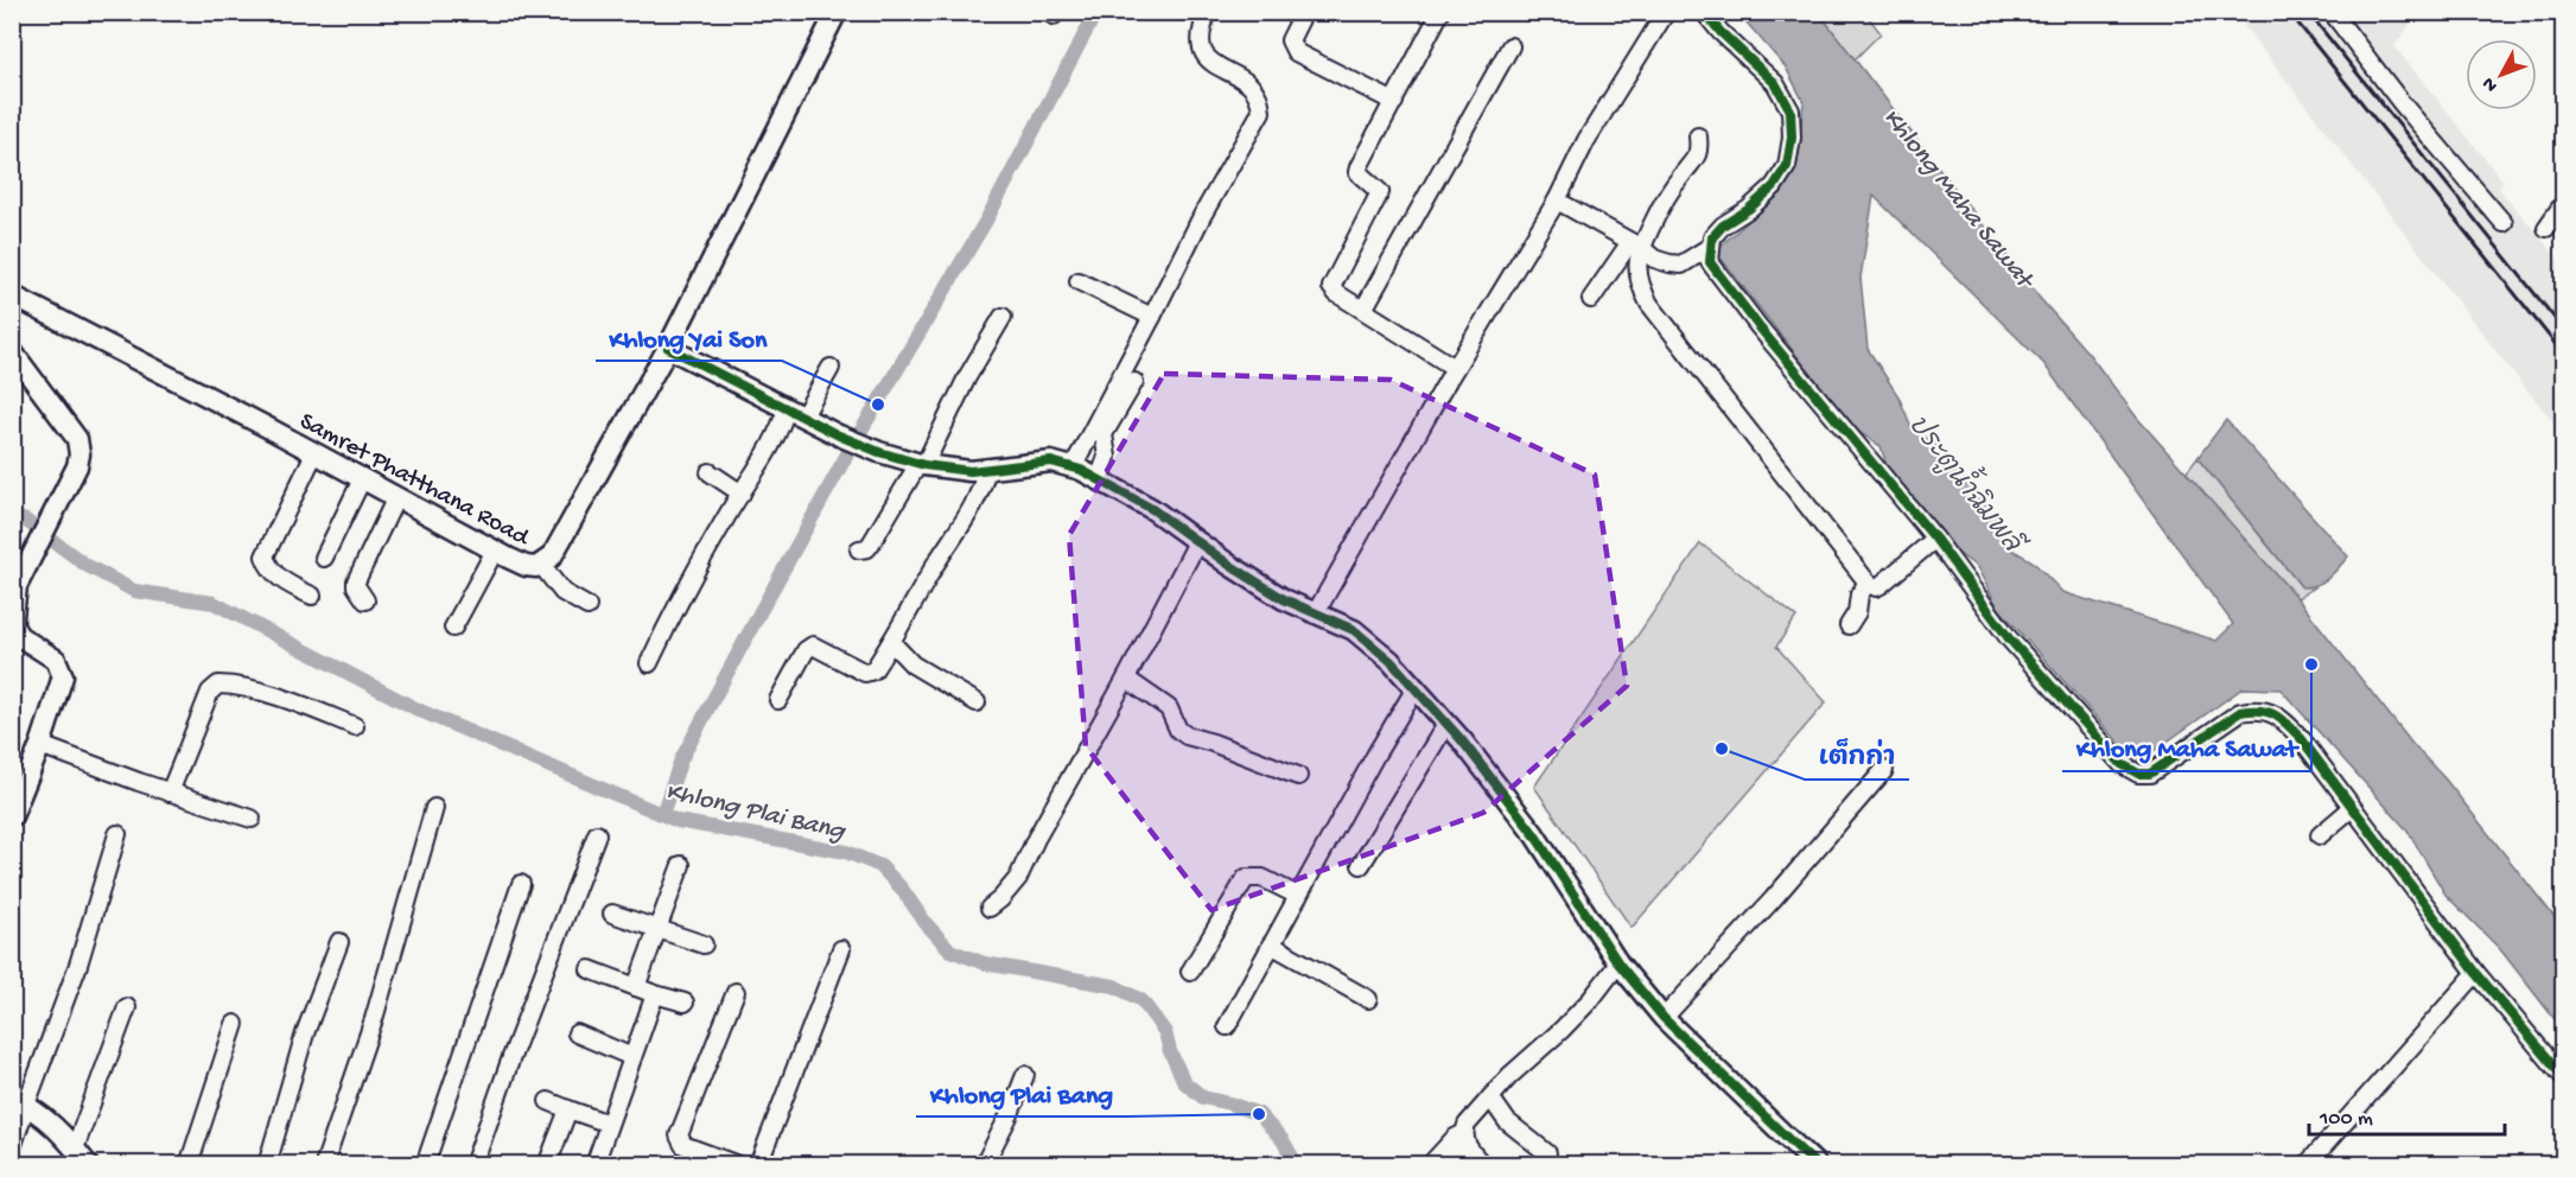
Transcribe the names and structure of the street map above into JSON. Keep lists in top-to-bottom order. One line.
{"streets":{"street":["Samret Phatthana Road"]},"water":["Khlong Maha Sawat","ประตูน้ำฉิมพลี","Khlong Plai Bang"],"places":["Khlong Yai Son","Khlong Maha Sawat","เต็กก่า","Khlong Plai Bang"],"scale_bar":"100 m","north":"bottom left"}
